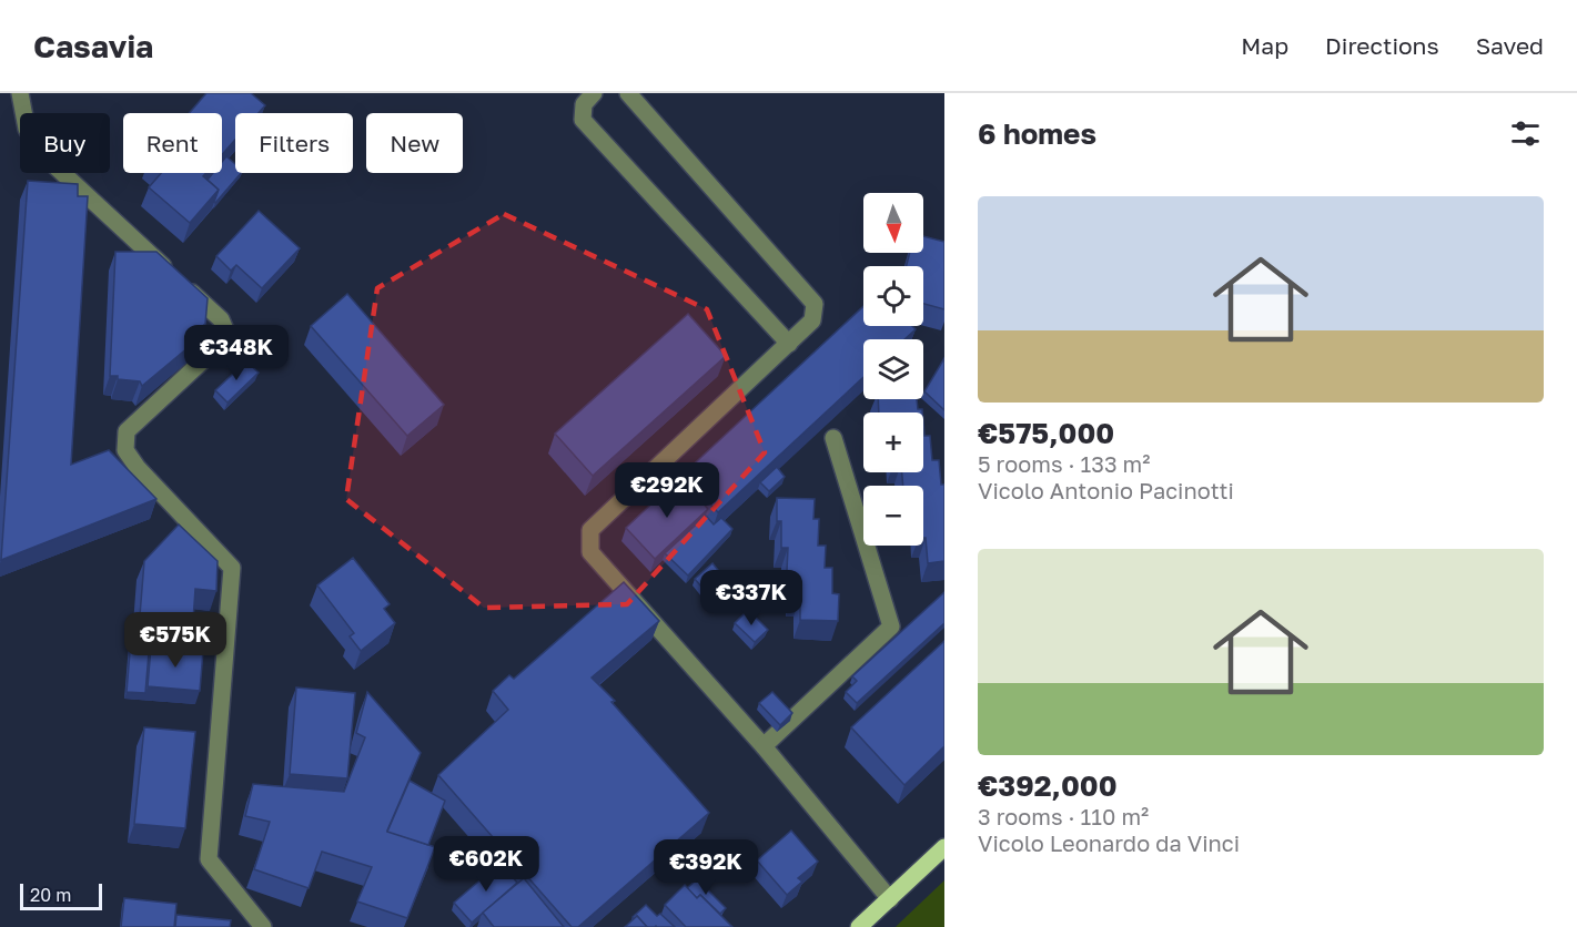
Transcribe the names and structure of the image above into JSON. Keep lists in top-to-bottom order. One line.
{"scale_bar":"20 m","north":"bottom","page":{"header":"Casavia","nav":["Map","Directions","Saved"],"heading":"6 homes","chip":["Buy","Rent","Filters","New"],"list":[{"name":"€575,000","note":"5 rooms · 133 m² · Vicolo Antonio Pacinotti"},{"name":"€392,000","note":"3 rooms · 110 m² · Vicolo Leonardo da Vinci"}],"map_buttons":["+","−"],"price":["€348K","€292K","€337K","€575K","€602K","€392K"],"scale":"20 m"}}
